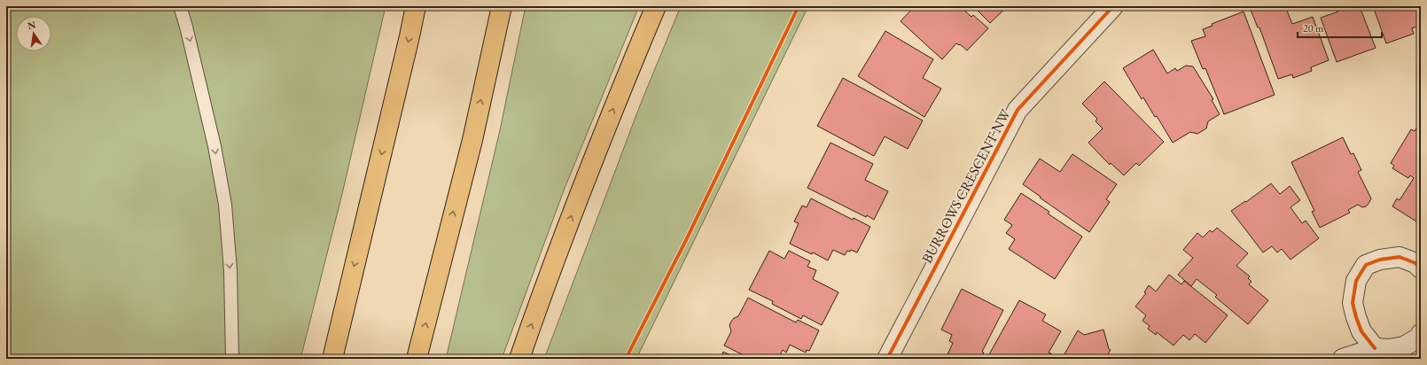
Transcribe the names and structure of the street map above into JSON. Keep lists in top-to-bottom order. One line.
{"streets":{"street":["BURROWS CRESCENT NW"]},"scale_bar":"20 m","north":"top"}
